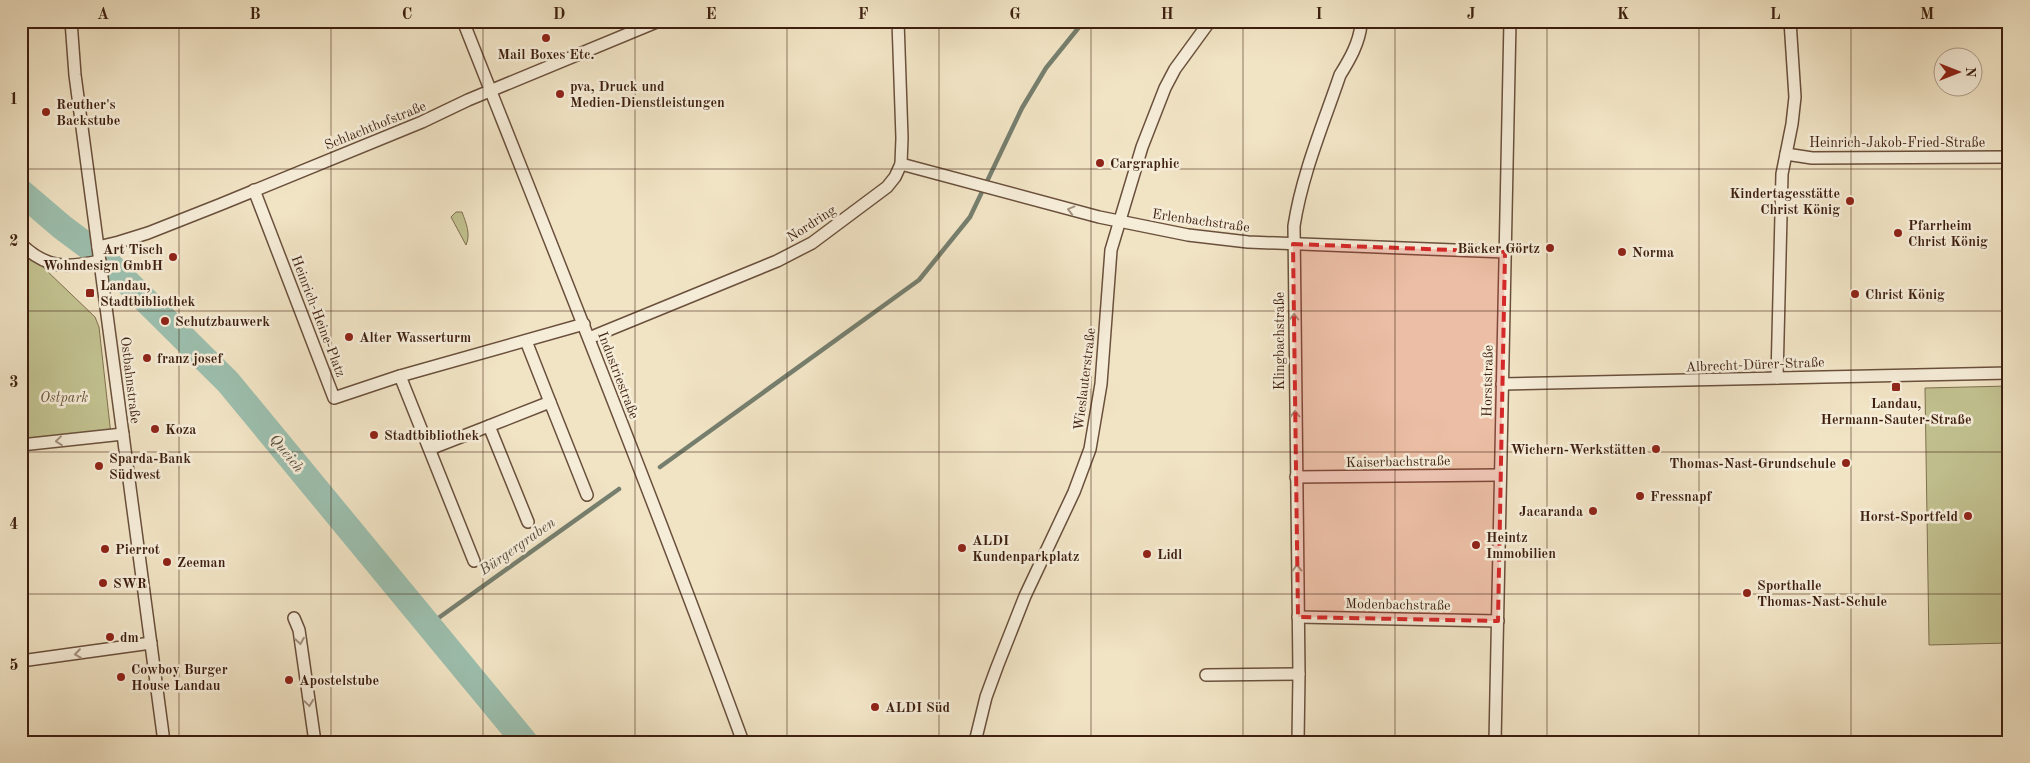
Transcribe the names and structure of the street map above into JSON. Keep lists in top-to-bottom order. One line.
{"streets":{"street":["Schlachthofstraße","Heinrich-Jakob-Fried-Straße","Erlenbachstraße","Nordring","Heinrich-Heine-Platz","Klingbachstraße","Albrecht-Dürer-Straße","Industriestraße","Wieslauterstraße","Ostbahnstraße","Horststraße","Kaiserbachstraße","Modenbachstraße"]},"crossings":[["Schlachthofstraße","Heinrich-Heine-Platz"],["Schlachthofstraße","Industriestraße"],["Schlachthofstraße","Ostbahnstraße"],["Erlenbachstraße","Nordring"],["Erlenbachstraße","Klingbachstraße"],["Erlenbachstraße","Wieslauterstraße"],["Erlenbachstraße","Horststraße"],["Nordring","Industriestraße"],["Klingbachstraße","Kaiserbachstraße"],["Klingbachstraße","Modenbachstraße"],["Albrecht-Dürer-Straße","Horststraße"],["Horststraße","Kaiserbachstraße"],["Horststraße","Modenbachstraße"]],"one_way":["Erlenbachstraße","Klingbachstraße"],"water":["Queich","Bürgergraben"],"parks":["Ostpark"],"places":{"other":["Mail Boxes Etc.","pva, Druck und Medien-Dienstleistungen","Reuther's Backstube","Cargraphic","Kindertagesstätte Christ König","Pfarrheim Christ König","Bäcker Görtz","Norma","Art Tisch Wohndesign GmbH","Christ König","Schutzbauwerk","Alter Wasserturm","franz josef","Koza","Stadtbibliothek","Wichern-Werkstätten","Thomas-Nast-Grundschule","Sparda-Bank Südwest","Fressnapf","Jacaranda","Horst-Sportfeld","Heintz Immobilien","ALDI Kundenparkplatz","Pierrot","Lidl","Zeeman","SWR","Sporthalle Thomas-Nast-Schule","dm","Cowboy Burger House Landau","Apostelstube","ALDI Süd"],"transit":["Landau, Stadtbibliothek","Landau, Hermann-Sauter-Straße"]},"north":"right","grid":{"columns":["A","B","C","D","E","F","G","H","I","J","K","L","M"],"rows":["1","2","3","4","5"]}}
